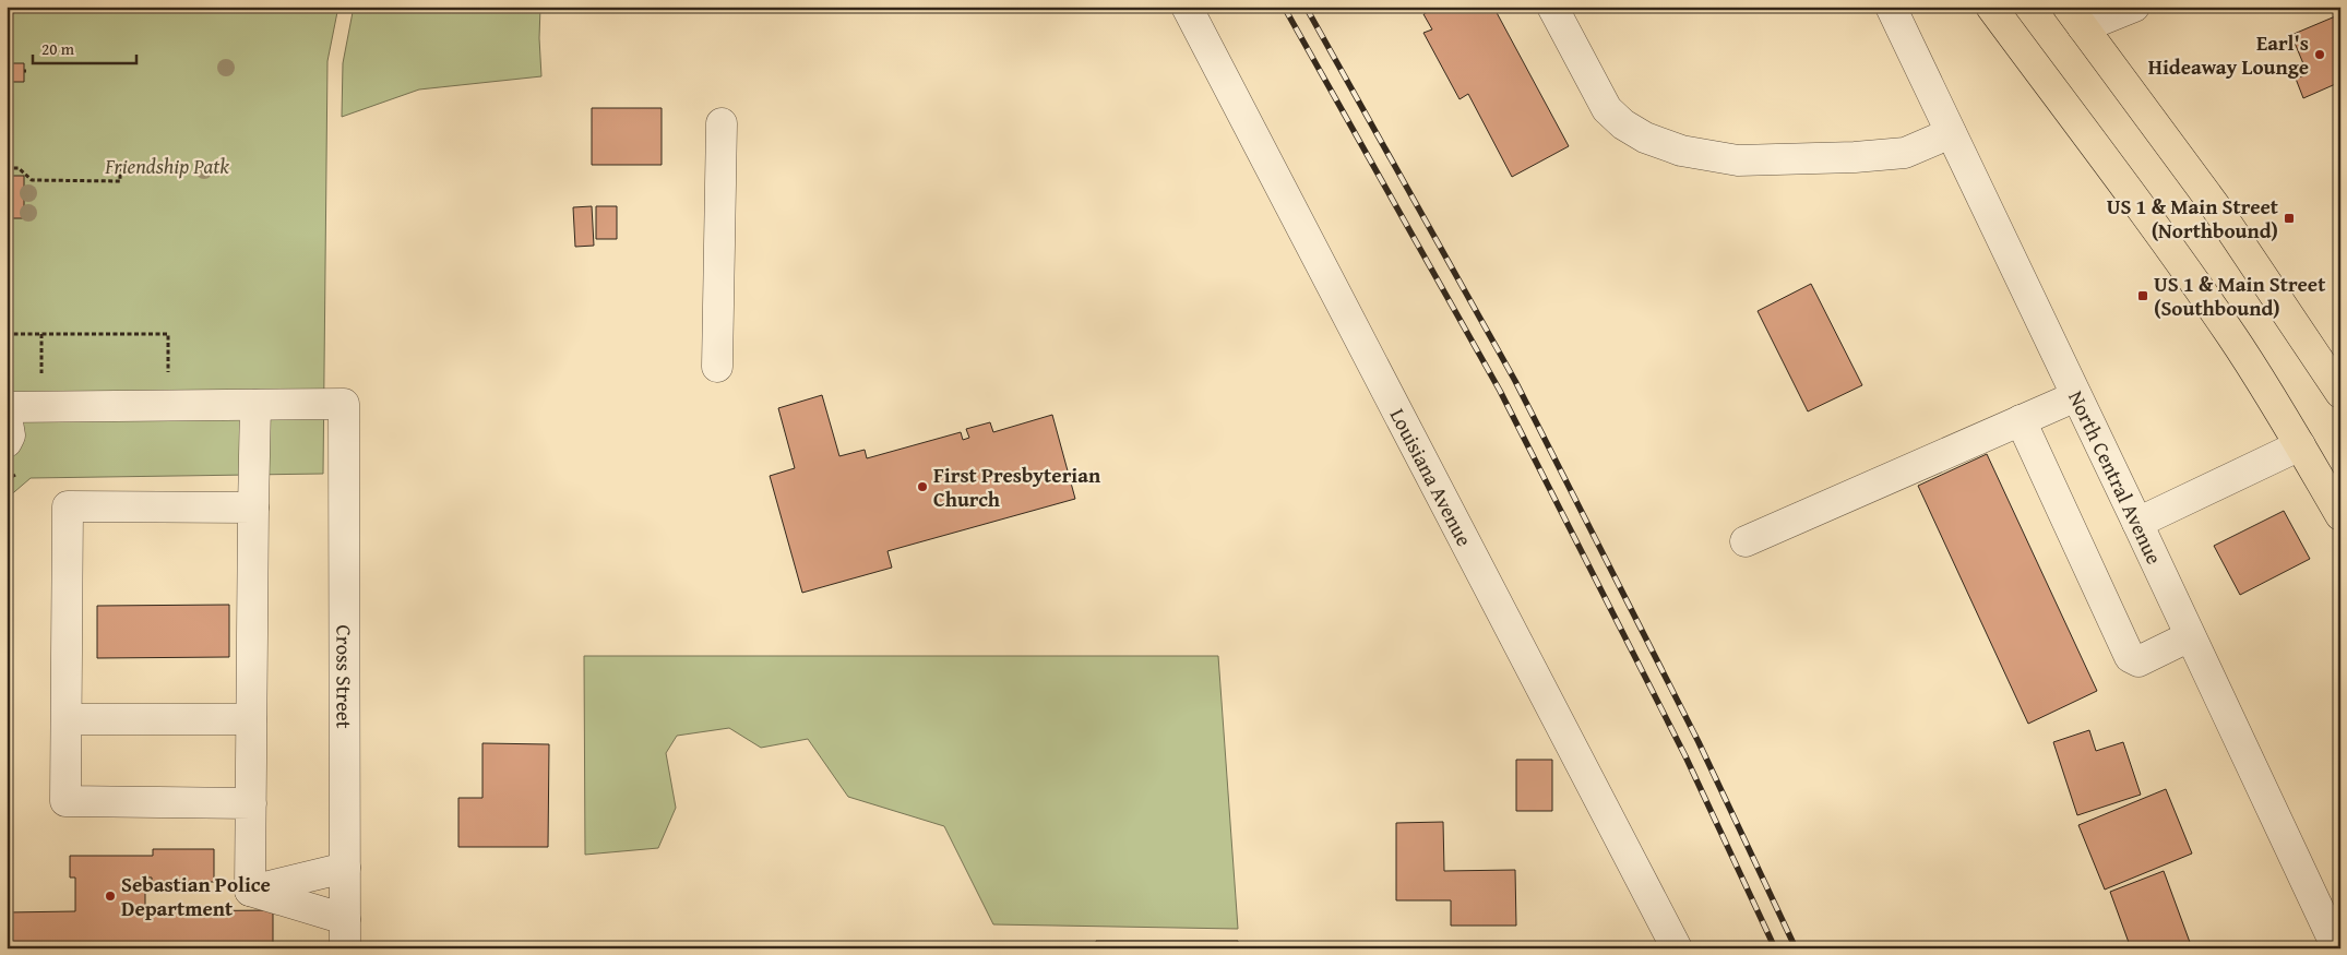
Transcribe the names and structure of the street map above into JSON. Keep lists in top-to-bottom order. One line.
{"streets":{"street":["North Central Avenue","Louisiana Avenue","Cross Street"]},"parks":["Friendship Patk"],"places":{"other":["Earl's Hideaway Lounge","First Presbyterian Church","Sebastian Police Department"],"transit":["US 1 & Main Street (Northbound)","US 1 & Main Street (Southbound)"]},"scale_bar":"20 m"}
